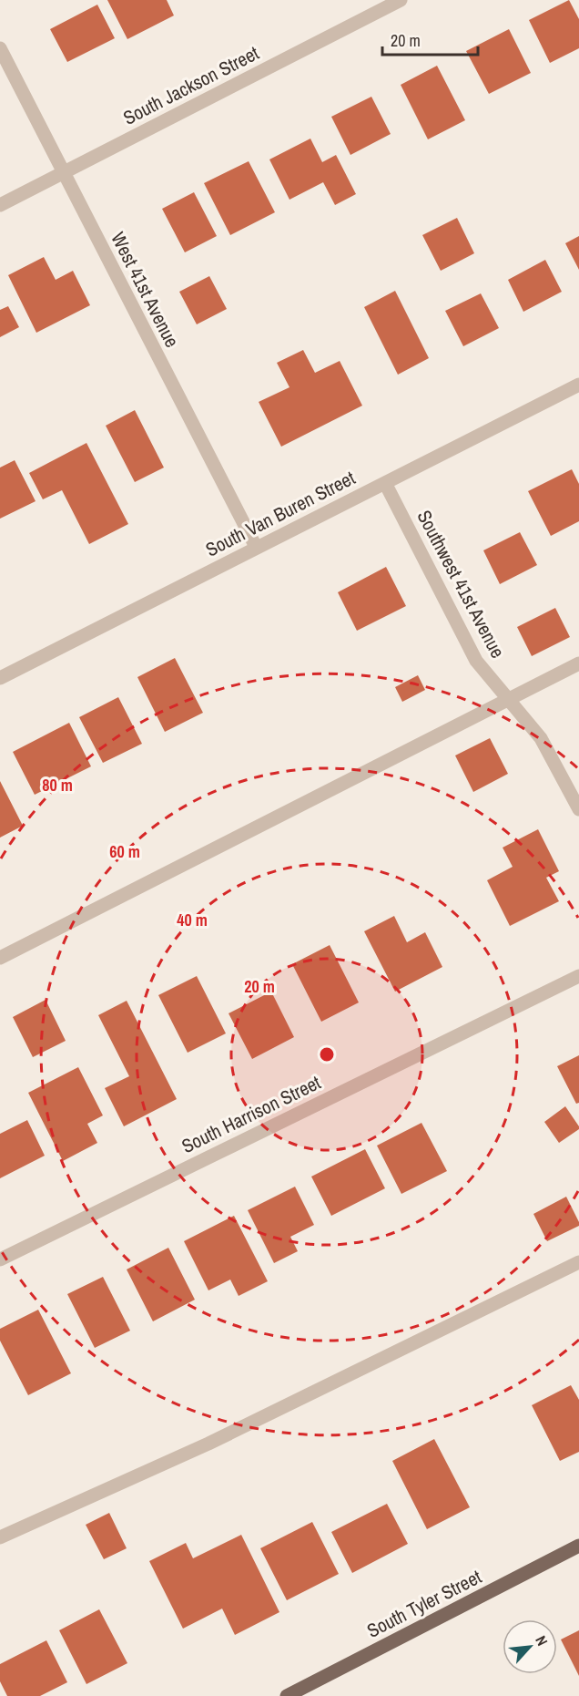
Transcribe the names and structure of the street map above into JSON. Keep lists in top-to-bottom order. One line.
{"streets":{"main road":["South Tyler Street"],"street":["South Jackson Street","West 41st Avenue","South Van Buren Street","Southwest 41st Avenue","South Harrison Street"]},"crossings":[["South Jackson Street","West 41st Avenue"],["West 41st Avenue","South Van Buren Street"],["South Van Buren Street","Southwest 41st Avenue"]],"scale_bar":"20 m","north":"top right","rings":["80 m","60 m","40 m","20 m"]}
